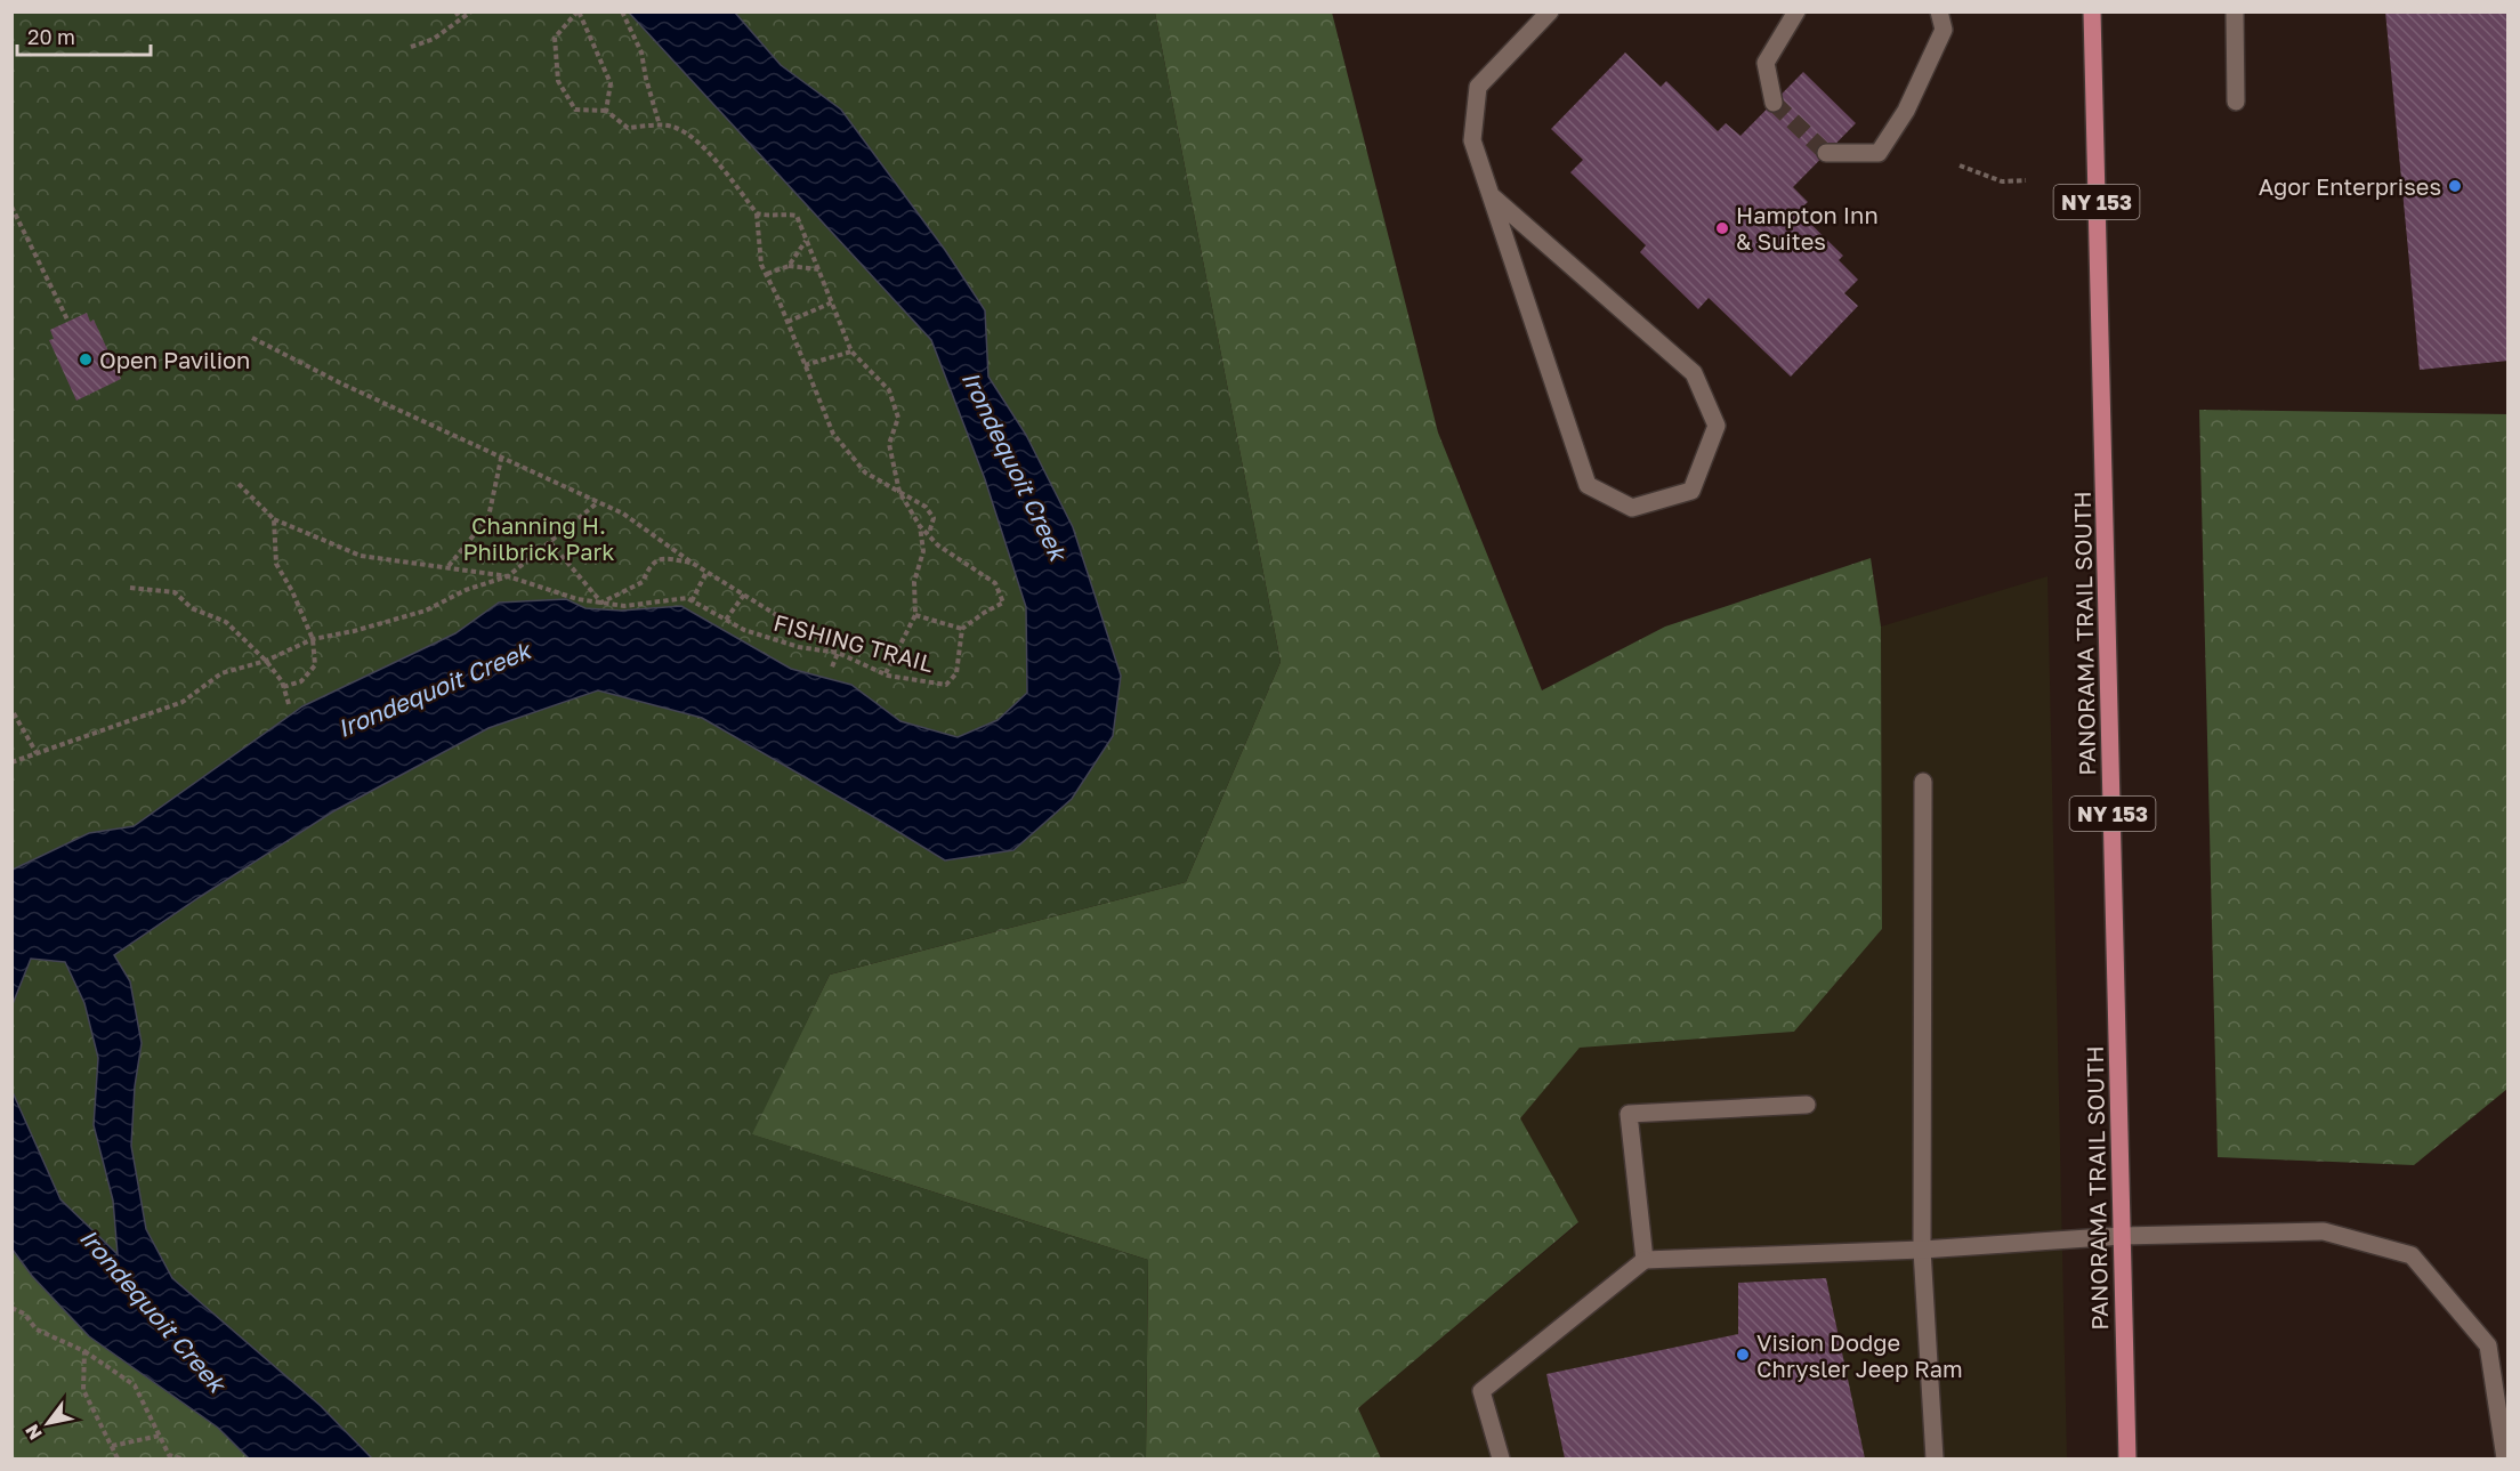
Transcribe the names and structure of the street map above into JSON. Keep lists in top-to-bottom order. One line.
{"streets":{"main road":["NY 153","PANORAMA TRAIL SOUTH"],"path":["FISHING TRAIL"]},"water":["Irondequoit Creek"],"parks":["Channing H. Philbrick Park"],"places":["Agor Enterprises","Hampton Inn & Suites","Open Pavilion","Vision Dodge Chrysler Jeep Ram"],"scale_bar":"20 m","north":"bottom left"}
